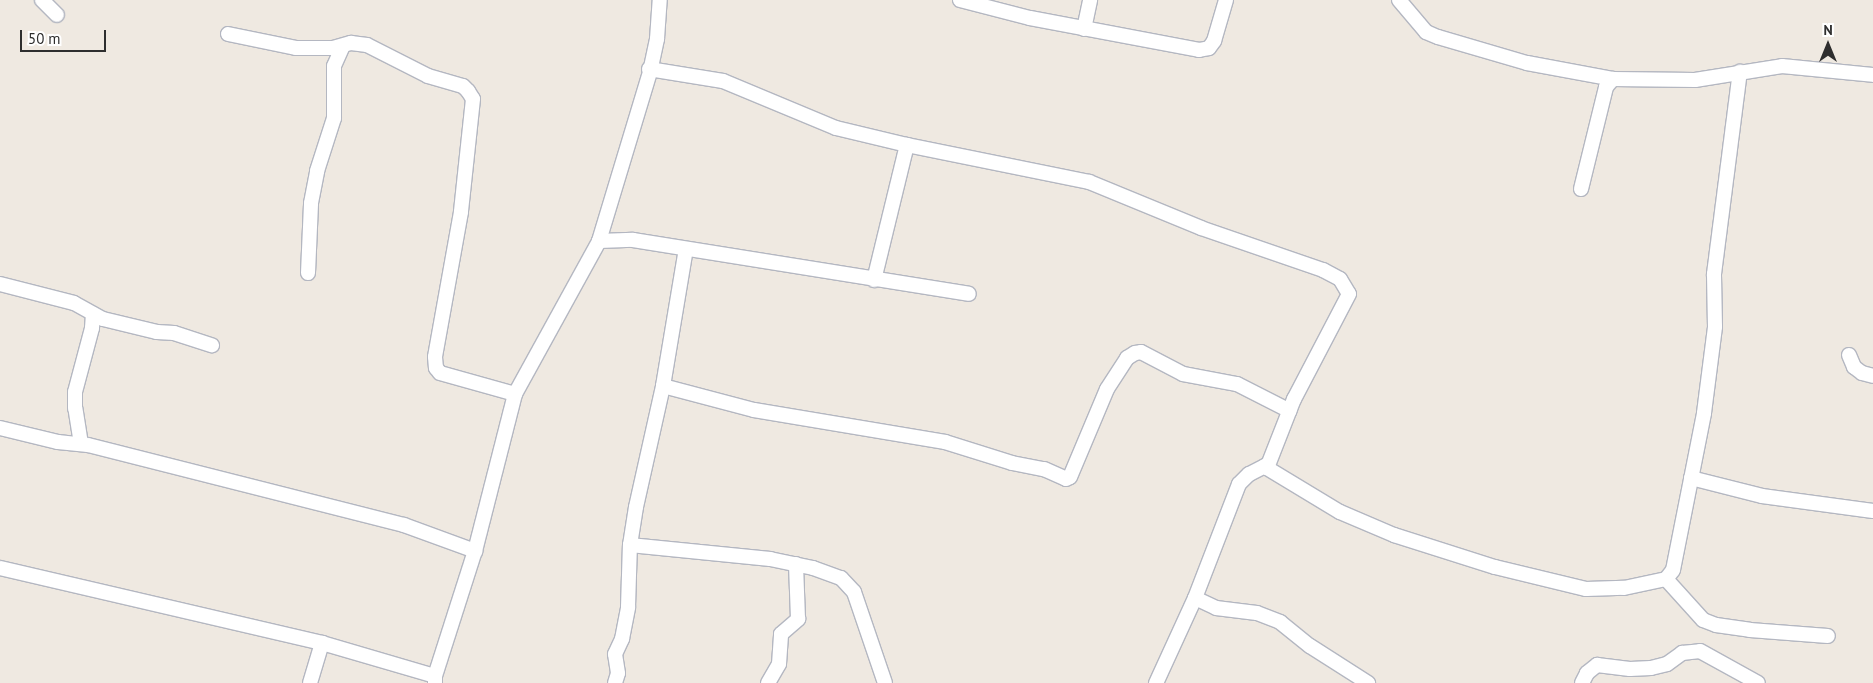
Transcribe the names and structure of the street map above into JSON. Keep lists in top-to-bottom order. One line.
{"scale_bar":"50 m","north":"top"}
